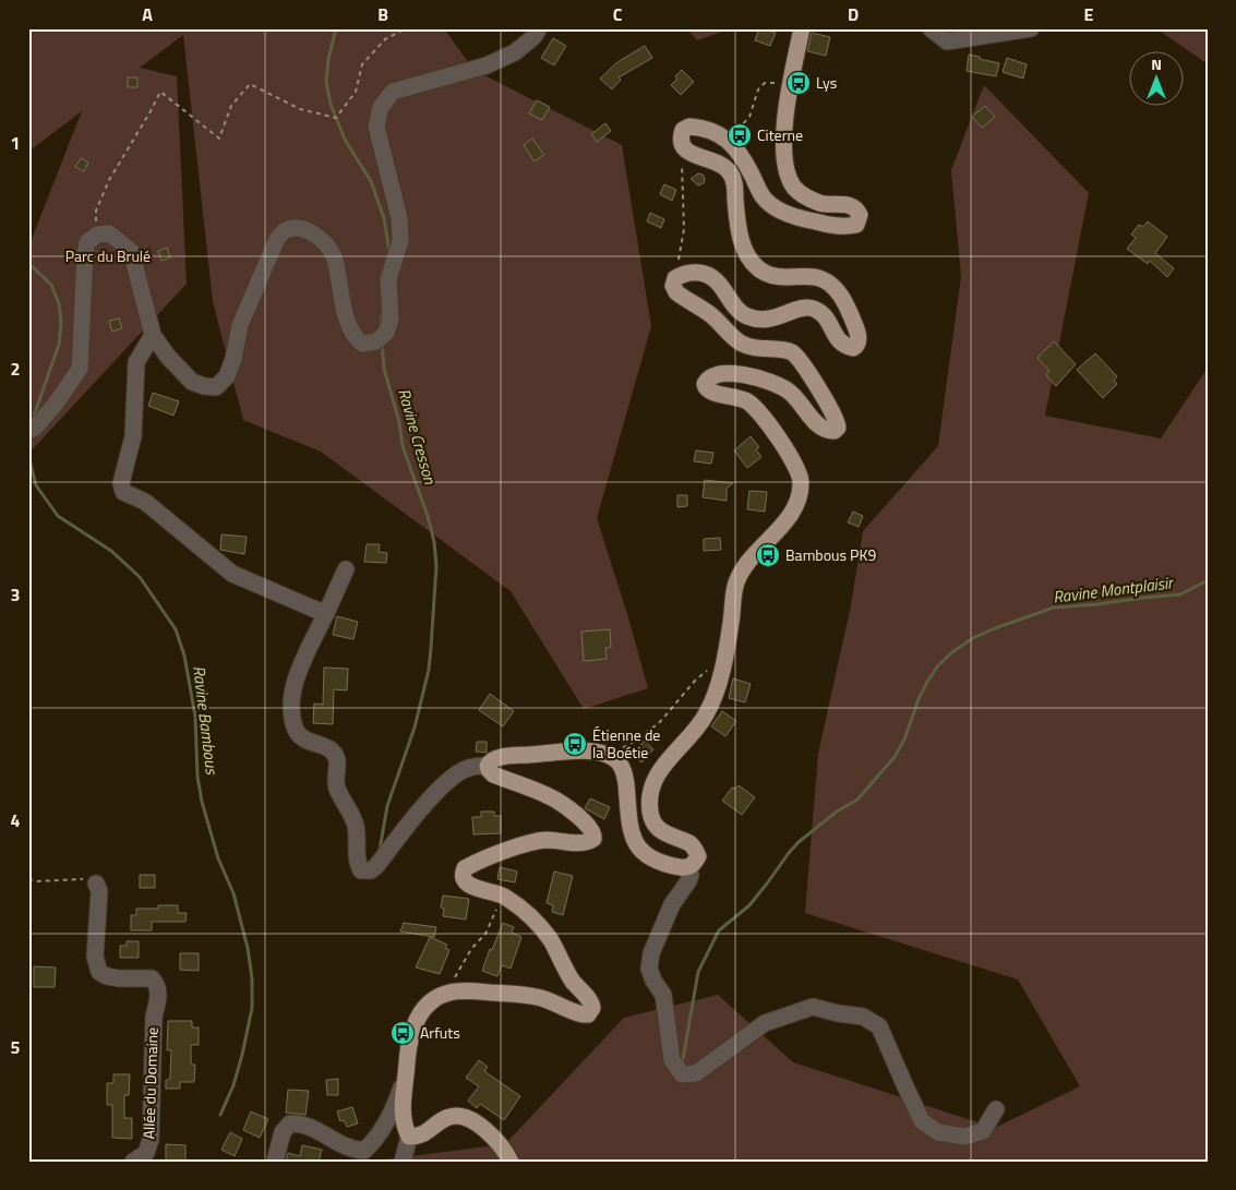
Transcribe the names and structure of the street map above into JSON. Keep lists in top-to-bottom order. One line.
{"streets":{"street":["Allée du Domaine"]},"water":["Ravine Cresson","Ravine Montplaisir","Ravine Bambous"],"parks":["Parc du Brulé"],"places":{"bus stop":["Lys","Citerne","Bambous PK9","Étienne de la Boétie","Arfuts"]},"north":"top","grid":{"columns":["A","B","C","D","E"],"rows":["1","2","3","4","5"]}}
